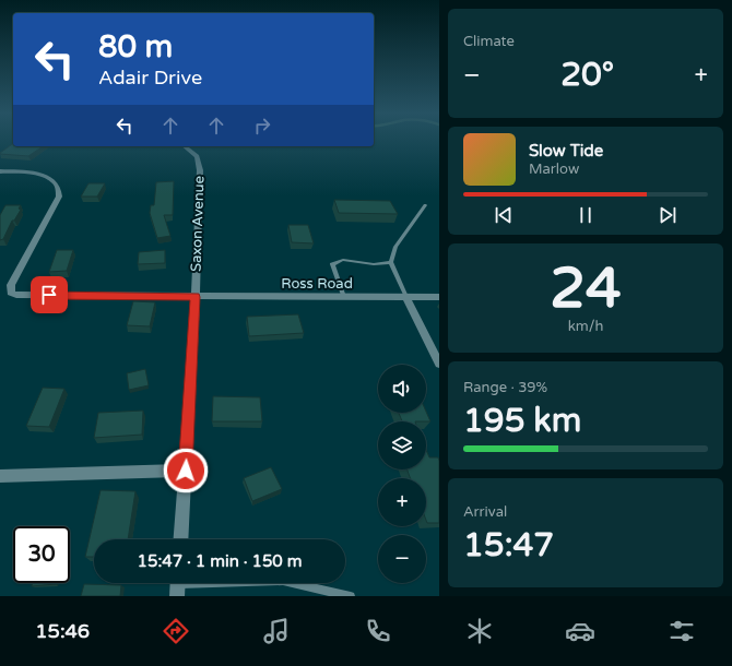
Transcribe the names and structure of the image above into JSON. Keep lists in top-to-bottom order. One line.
{"streets":{"street":["Saxon Avenue","Ross Road"]},"crossings":[["Saxon Avenue","Ross Road"]],"page":{"tile":["Climate",["24","km/h"],["Range · 39%","195 km"],["Arrival","15:47"]],"turn":["80 m","Adair Drive"],"heat":["−","20°","+"],"song":["Slow Tide","Marlow"],"map_buttons":["+","−"],"limit":"30","trip":"15:47 · 1 min · 150 m","tabs":"15:46"}}
